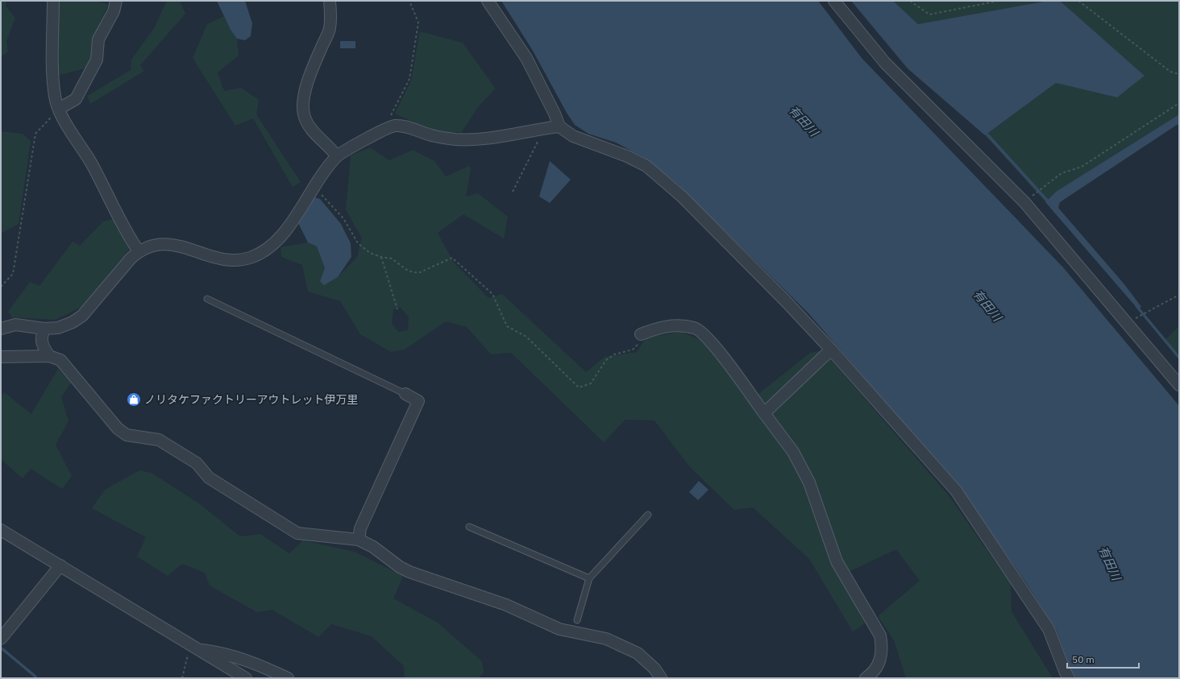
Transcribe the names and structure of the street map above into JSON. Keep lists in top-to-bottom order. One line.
{"water":["有田川"],"places":{"shop":["ノリタケファクトリーアウトレット伊万里"]},"scale_bar":"50 m"}
